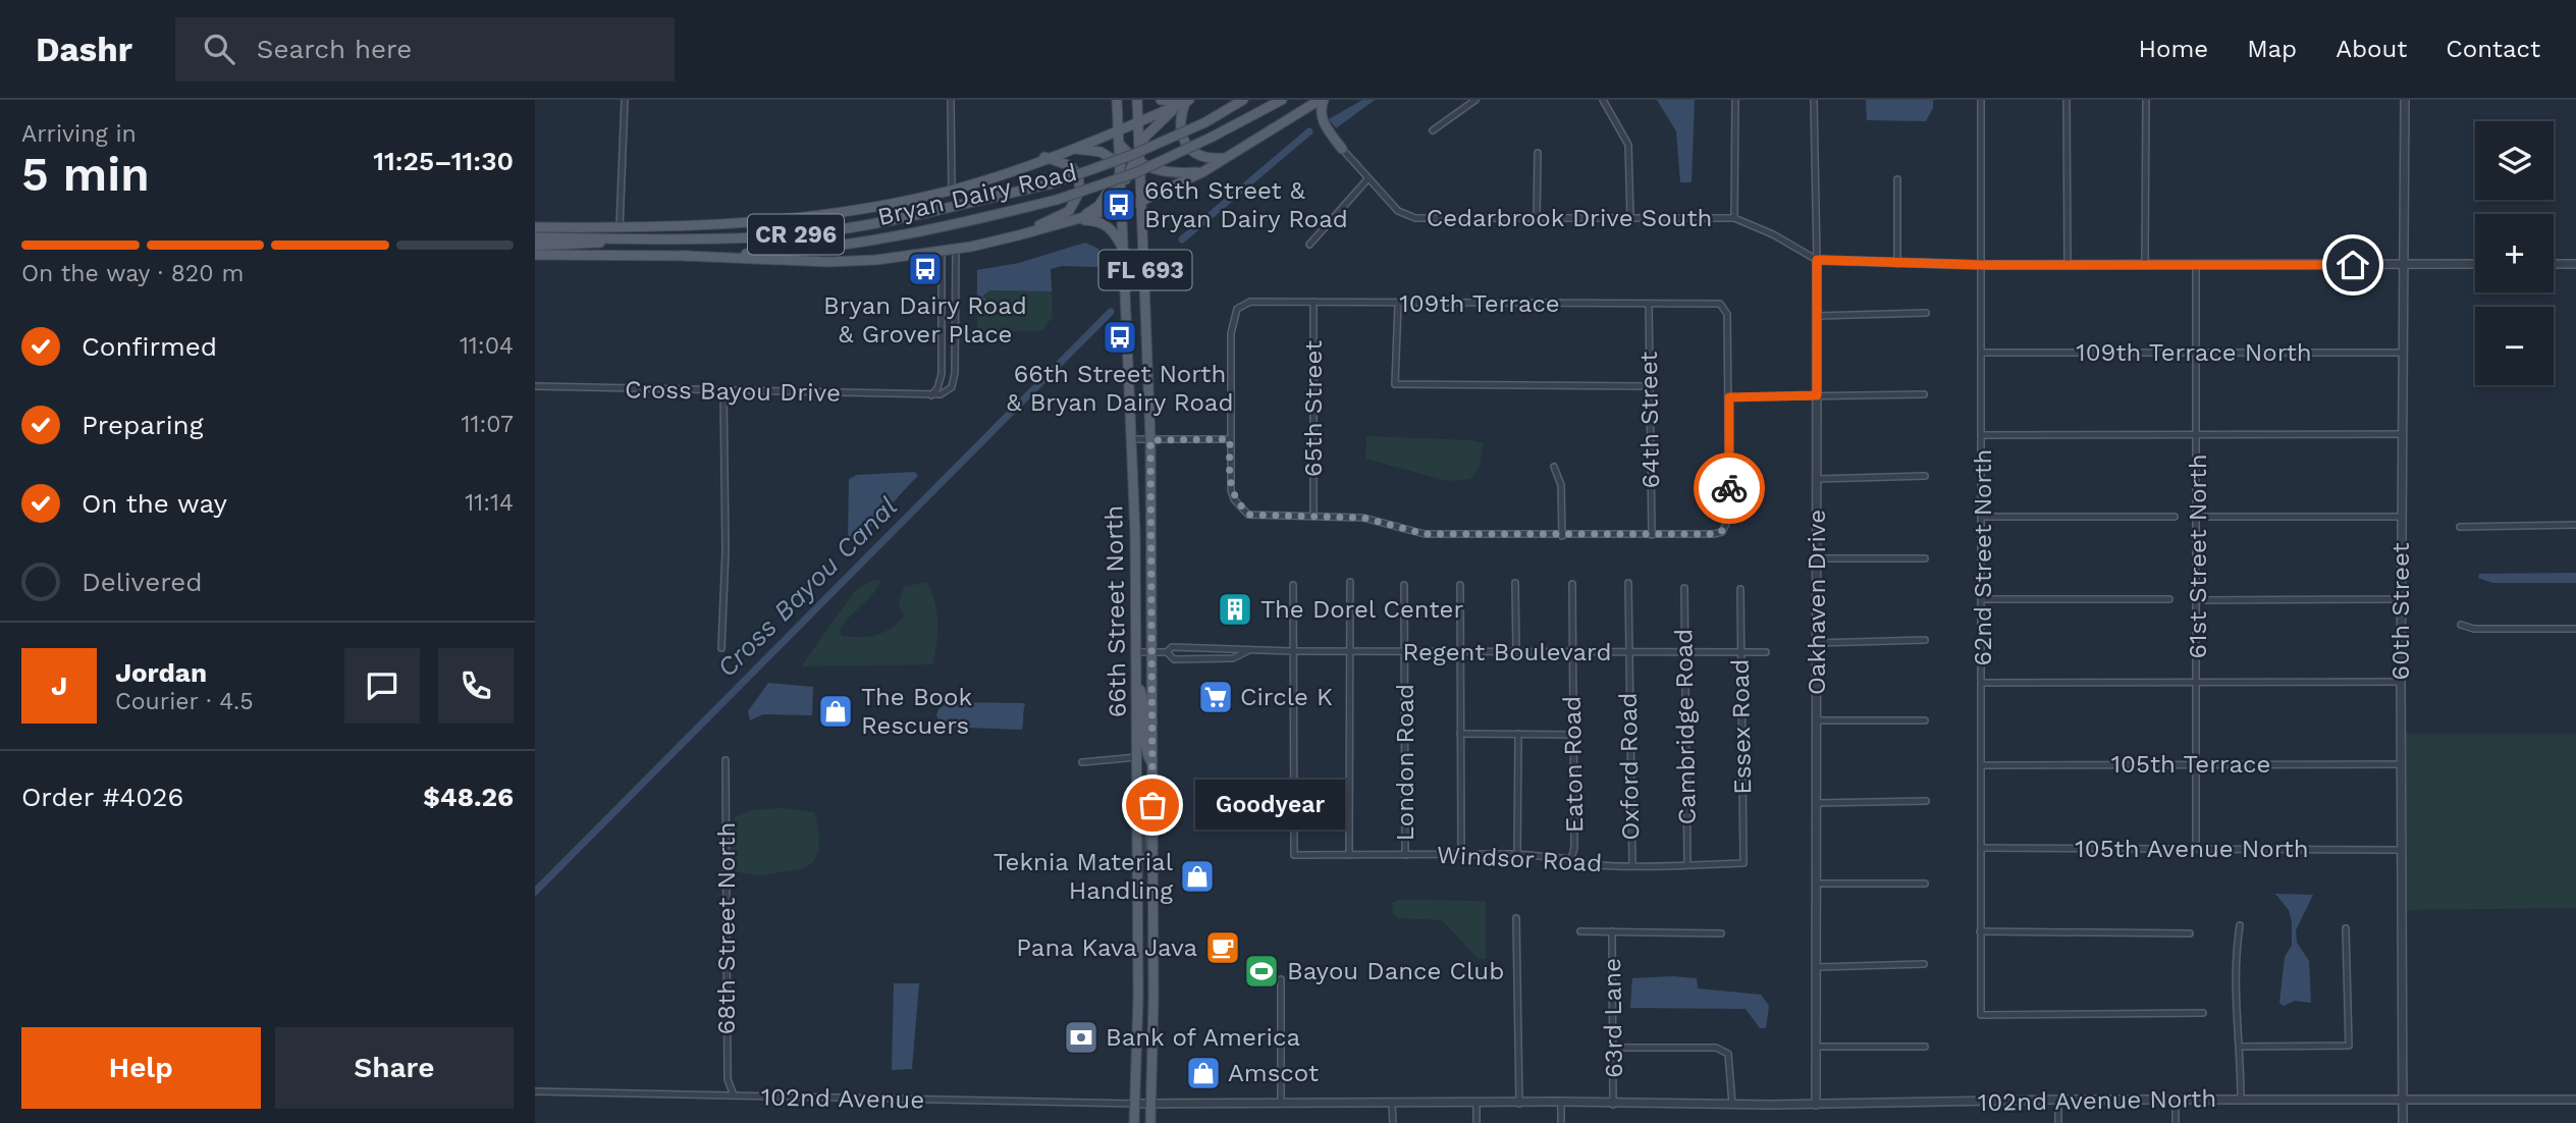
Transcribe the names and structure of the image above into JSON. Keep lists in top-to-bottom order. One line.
{"streets":{"main road":["Bryan Dairy Road","CR 296","FL 693","66th Street North"],"street":["Cedarbrook Drive South","109th Terrace","109th Terrace North","Cross Bayou Drive","65th Street","64th Street","61st Street North","62nd Street North","Oakhaven Drive","60th Street","Regent Boulevard","Cambridge Road","Essex Road","London Road","Eaton Road","105th Terrace","Oxford Road","105th Avenue North","Windsor Road","68th Street North","63rd Lane","102nd Avenue","102nd Avenue North"]},"crossings":[["Cedarbrook Drive South","Oakhaven Drive"],["109th Terrace","65th Street"],["109th Terrace","64th Street"],["109th Terrace North","61st Street North"],["109th Terrace North","62nd Street North"],["109th Terrace North","60th Street"],["61st Street North","105th Terrace"],["61st Street North","105th Avenue North"],["62nd Street North","105th Terrace"],["62nd Street North","105th Avenue North"],["Oakhaven Drive","102nd Avenue North"],["66th Street North","Regent Boulevard"],["66th Street North","102nd Avenue"],["66th Street North","102nd Avenue North"],["60th Street","105th Terrace"],["60th Street","105th Avenue North"],["60th Street","102nd Avenue North"],["Regent Boulevard","Cambridge Road"],["Regent Boulevard","Essex Road"],["Regent Boulevard","London Road"],["Regent Boulevard","Eaton Road"],["Regent Boulevard","Oxford Road"],["Regent Boulevard","Windsor Road"],["Cambridge Road","Windsor Road"],["Essex Road","Windsor Road"],["London Road","Windsor Road"],["Eaton Road","Windsor Road"],["Oxford Road","Windsor Road"],["68th Street North","102nd Avenue"],["63rd Lane","102nd Avenue North"],["102nd Avenue","102nd Avenue North"]],"water":["Cross Bayou Canal"],"places":{"bus stop":["66th Street & Bryan Dairy Road","Bryan Dairy Road & Grover Place","66th Street North & Bryan Dairy Road"],"building":["The Dorel Center"],"supermarket":["Circle K"],"shop":["The Book Rescuers","Teknia Material Handling","Amscot"],"other":["Goodyear"],"cafe":["Pana Kava Java"],"sports":["Bayou Dance Club"],"bank":["Bank of America"]},"page":{"header":"Dashr","search":"Search here","nav":["Home","Map","About","Contact"],"heading":["5 min","Arriving in","11:25–11:30"],"panel":["Jordan","Courier · 4.5","Order #4026","$48.26"],"map_buttons":["+","−"],"bar":"On the way · 820 m","list":[["Confirmed","11:04"],["Preparing","11:07"],["On the way","11:14"],"Delivered"],"round":"J","bubble":"Goodyear","buttons":["Help","Share"]}}
